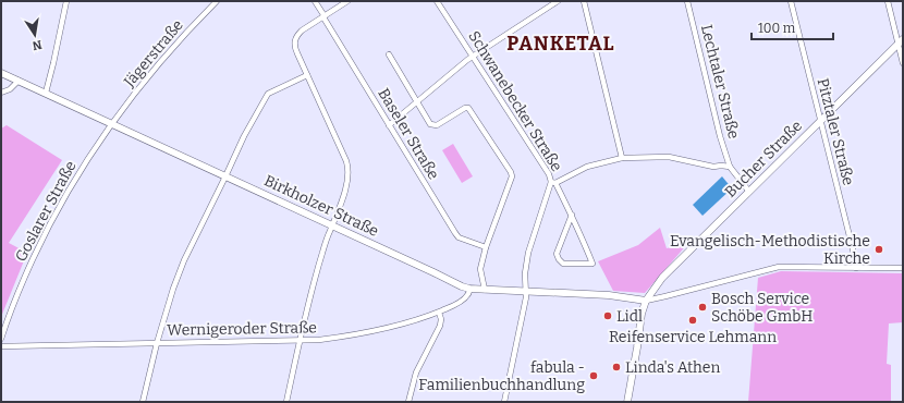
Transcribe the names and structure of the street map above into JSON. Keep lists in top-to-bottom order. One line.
{"streets":{"street":["Jägerstraße","Lechtaler Straße","Schwanebecker Straße","Pitztaler Straße","Baseler Straße","Bucher Straße","Birkholzer Straße","Goslarer Straße","Wernigeroder Straße"]},"crossings":[["Jägerstraße","Birkholzer Straße"],["Jägerstraße","Goslarer Straße"],["Pitztaler Straße","Bucher Straße"],["Bucher Straße","Birkholzer Straße"],["Birkholzer Straße","Goslarer Straße"],["Birkholzer Straße","Wernigeroder Straße"]],"districts":["PANKETAL"],"places":["Evangelisch-Methodistische Kirche","Bosch Service Schöbe GmbH","Lidl","Reifenservice Lehmann","Linda's Athen","fabula - Familienbuchhandlung"],"scale_bar":"100 m","north":"bottom"}
